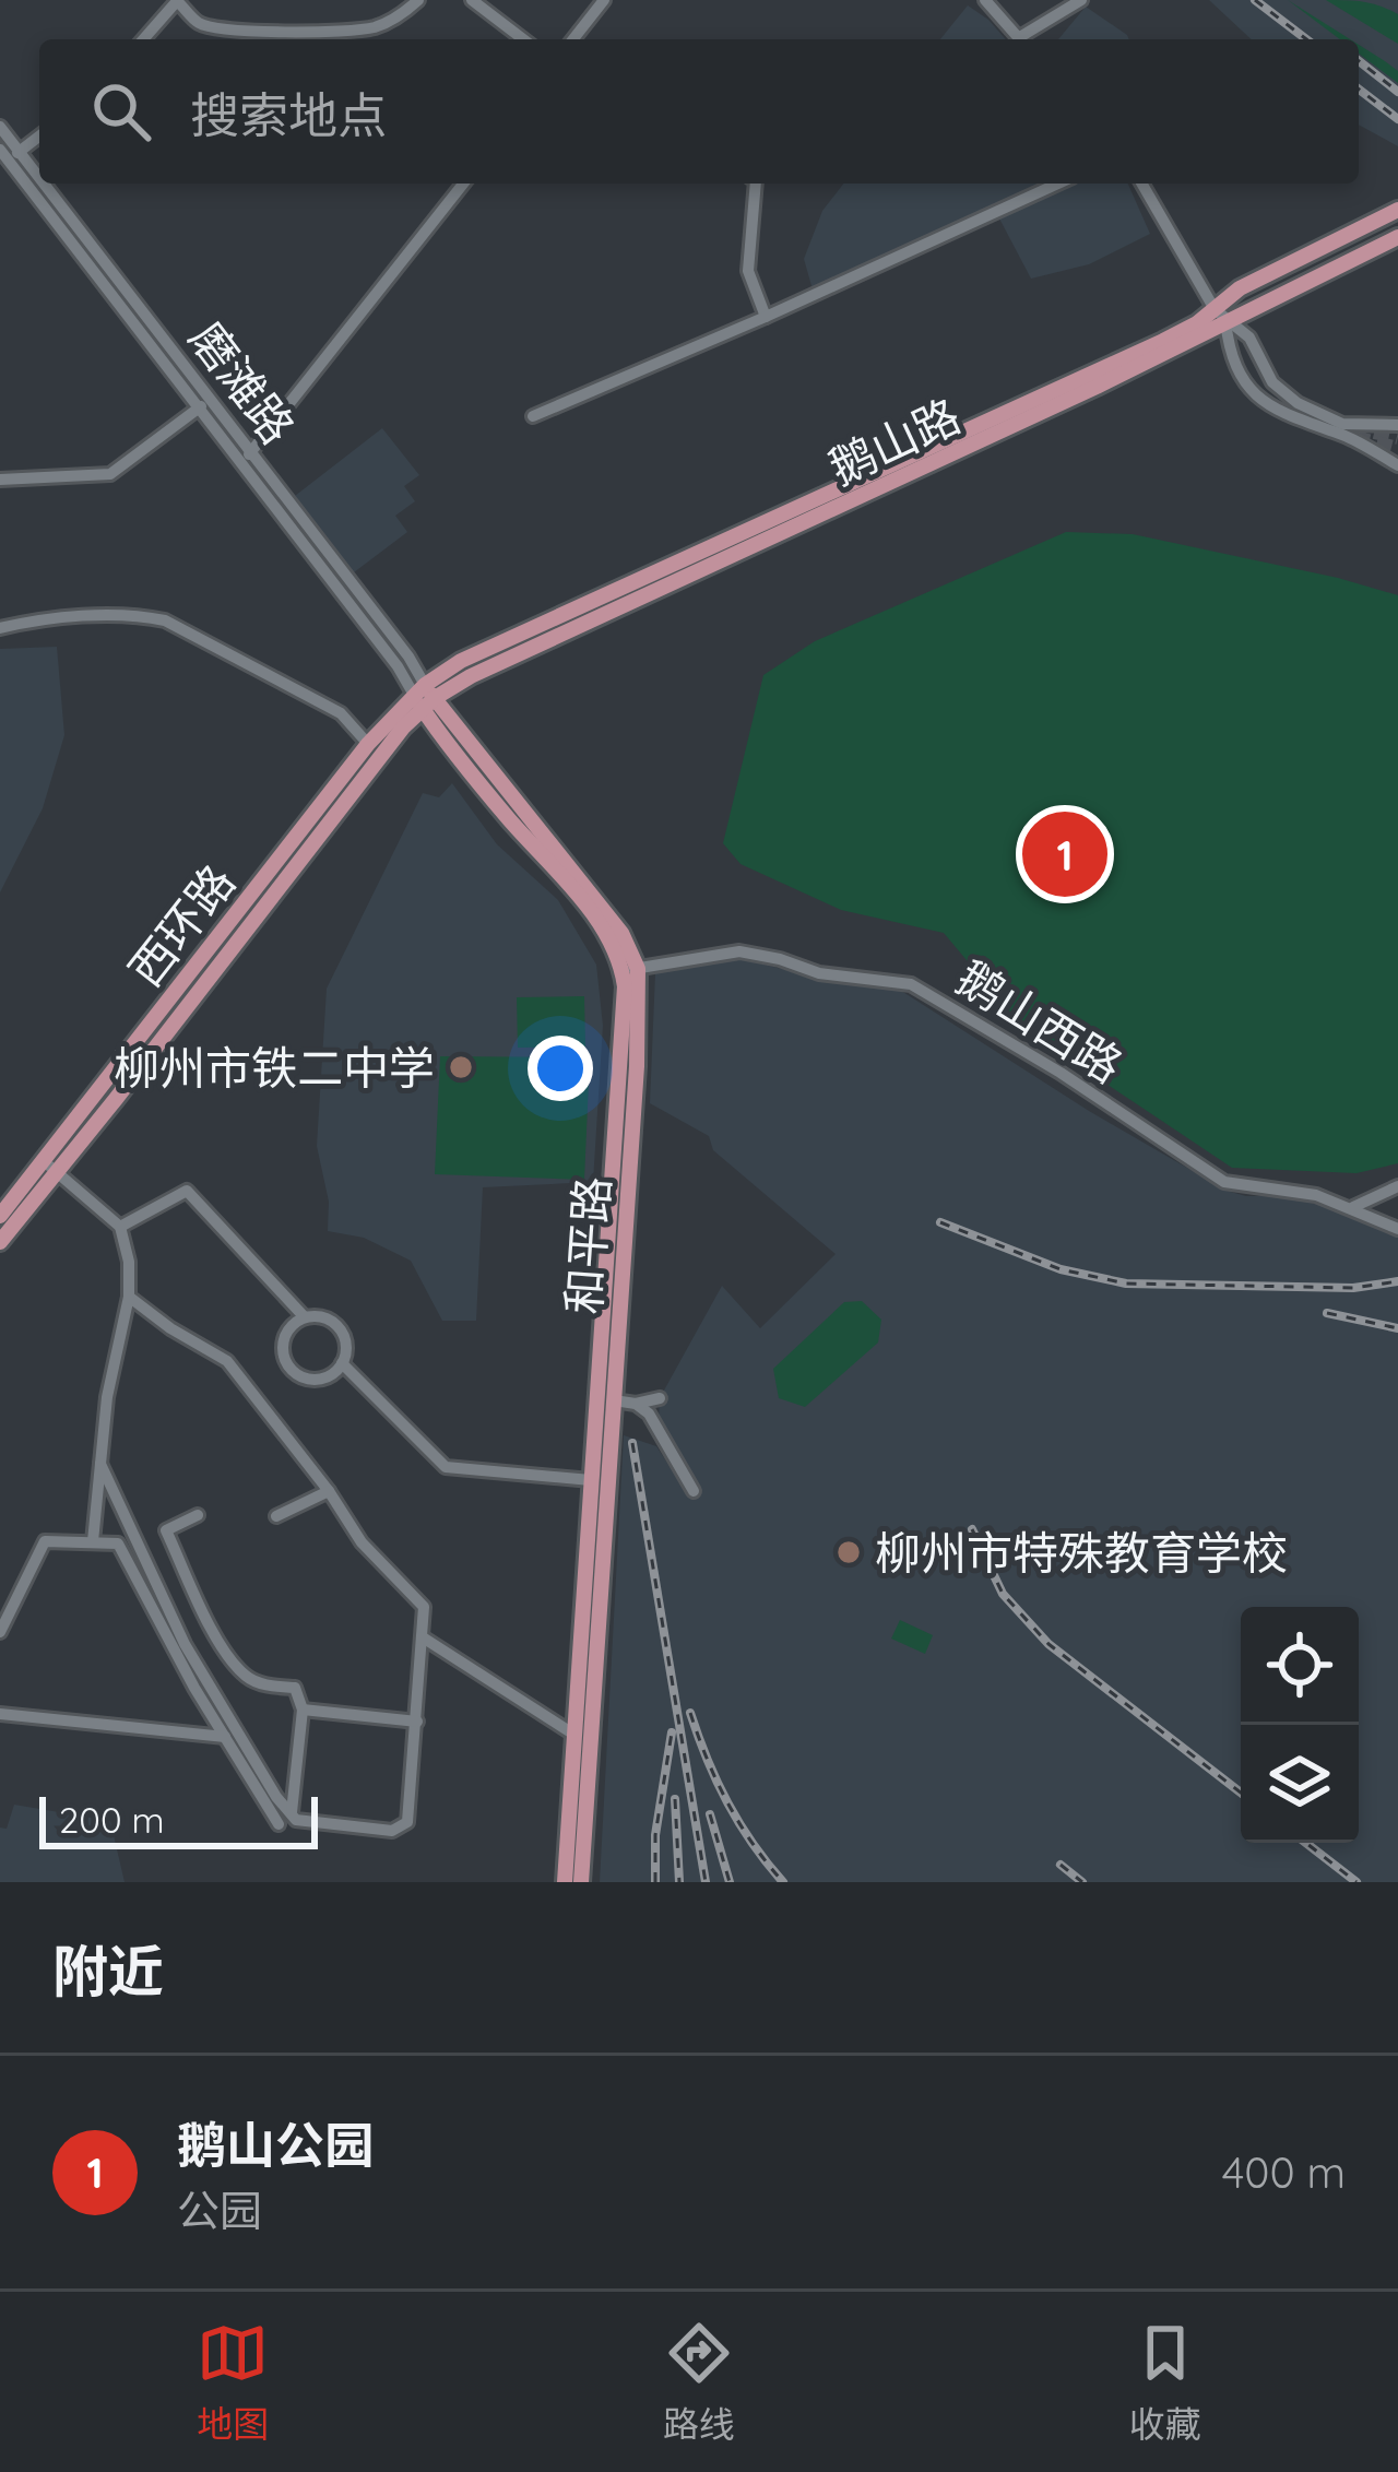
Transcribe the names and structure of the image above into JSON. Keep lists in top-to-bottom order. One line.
{"streets":{"main road":["鹅山路","西环路","和平路"],"street":["磨滩路","鹅山西路"]},"crossings":[["磨滩路","鹅山路"],["磨滩路","西环路"],["鹅山路","西环路"],["鹅山西路","和平路"]],"places":["柳州市铁二中学","柳州市特殊教育学校"],"scale_bar":"200 m","page":{"search":"搜索地点","pins":"1","scale":"200 m","heading":"附近","list":[{"mark":"1","name":"鹅山公园","note":"公园","value":"400 m"}],"nav":["地图","路线","收藏"]}}
